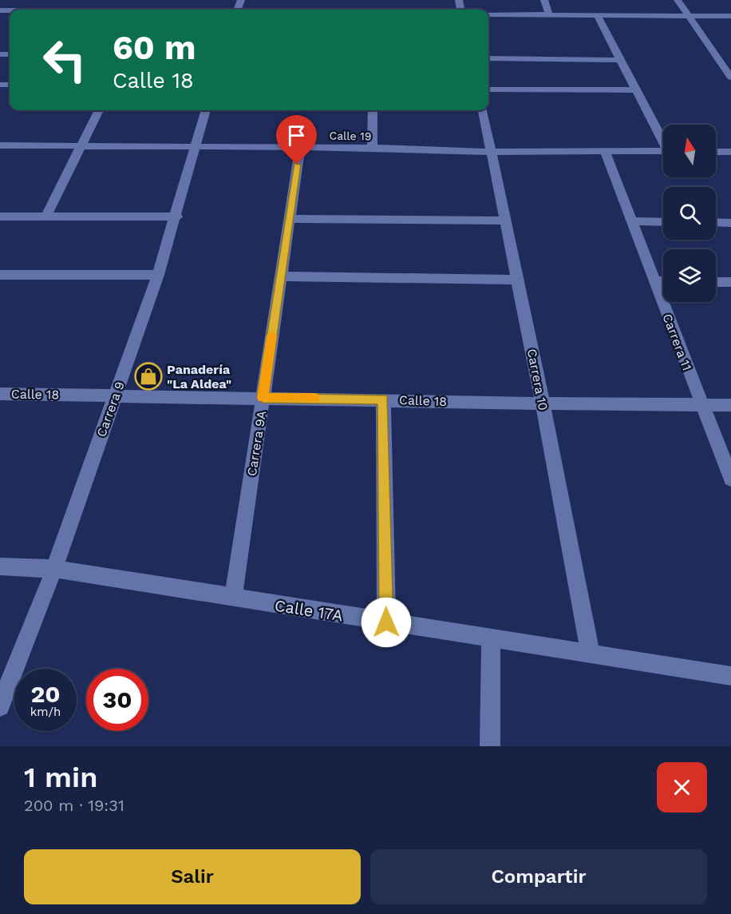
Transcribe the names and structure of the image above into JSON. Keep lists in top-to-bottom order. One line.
{"streets":{"street":["Calle 19","Carrera 11","Carrera 10","Calle 18","Carrera 9","Carrera 9A","Calle 17A"]},"crossings":[["Calle 19","Carrera 11"],["Calle 19","Carrera 10"],["Calle 19","Carrera 9"],["Calle 19","Carrera 9A"],["Carrera 11","Calle 18"],["Carrera 10","Calle 18"],["Carrera 10","Calle 17A"],["Calle 18","Carrera 9"],["Calle 18","Carrera 9A"],["Carrera 9","Calle 17A"],["Carrera 9A","Calle 17A"]],"places":{"shop":["Panadería \"La Aldea\""]},"north":"top","page":{"turn":["60 m","Calle 18"],"speed":"20 km/h","limit":"30","heading":["1 min","200 m · 19:31"],"buttons":["Salir","Compartir"]}}
